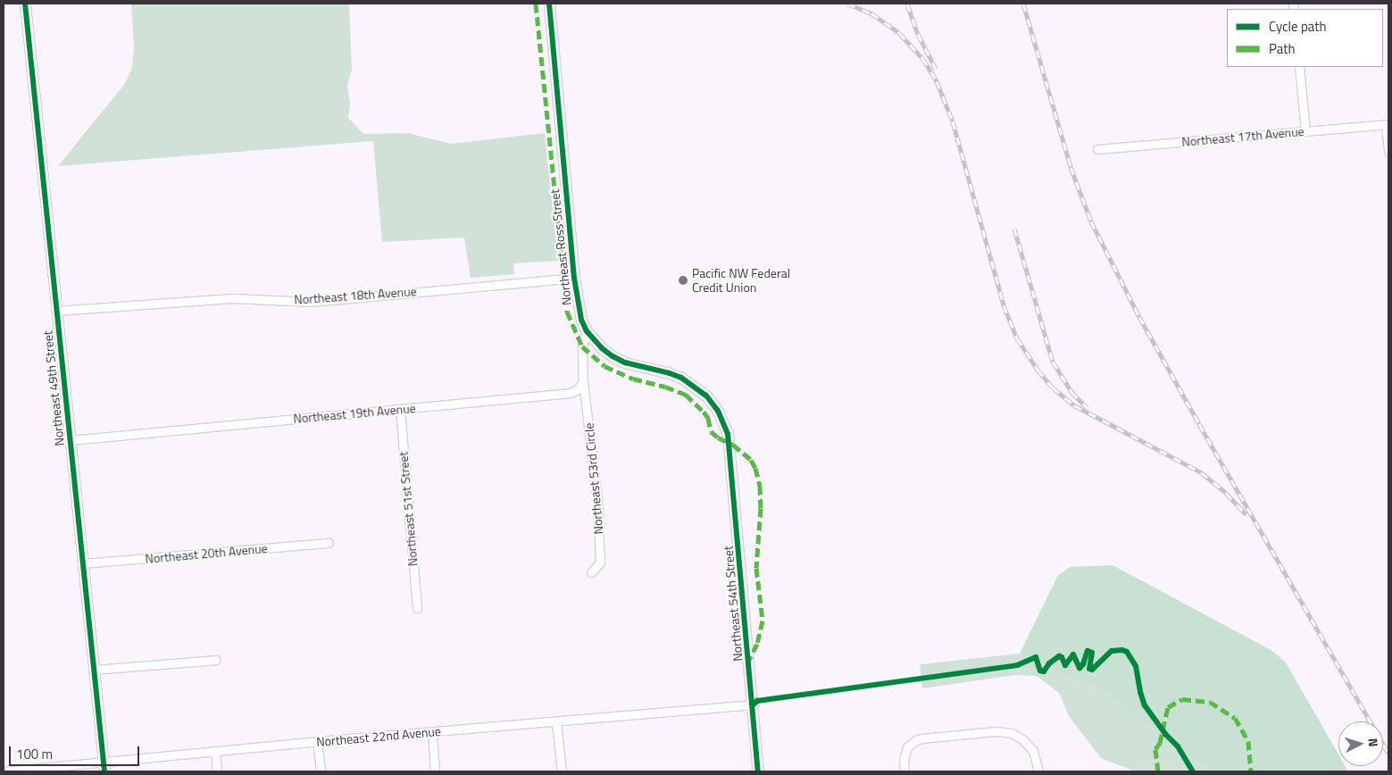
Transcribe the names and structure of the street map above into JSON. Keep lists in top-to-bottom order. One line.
{"streets":{"street":["Northeast 17th Avenue","Northeast Ross Street","Northeast 18th Avenue","Northeast 49th Street","Northeast 19th Avenue","Northeast 53rd Circle","Northeast 51st Street","Northeast 20th Avenue","Northeast 54th Street","Northeast 22nd Avenue"]},"crossings":[["Northeast Ross Street","Northeast 18th Avenue"],["Northeast Ross Street","Northeast 54th Street"],["Northeast 18th Avenue","Northeast 49th Street"],["Northeast 49th Street","Northeast 19th Avenue"],["Northeast 49th Street","Northeast 20th Avenue"],["Northeast 49th Street","Northeast 22nd Avenue"],["Northeast 19th Avenue","Northeast 53rd Circle"],["Northeast 19th Avenue","Northeast 51st Street"],["Northeast 54th Street","Northeast 22nd Avenue"]],"places":["Pacific NW Federal Credit Union"],"legend":["Cycle path","Path"],"scale_bar":"100 m","north":"right"}
